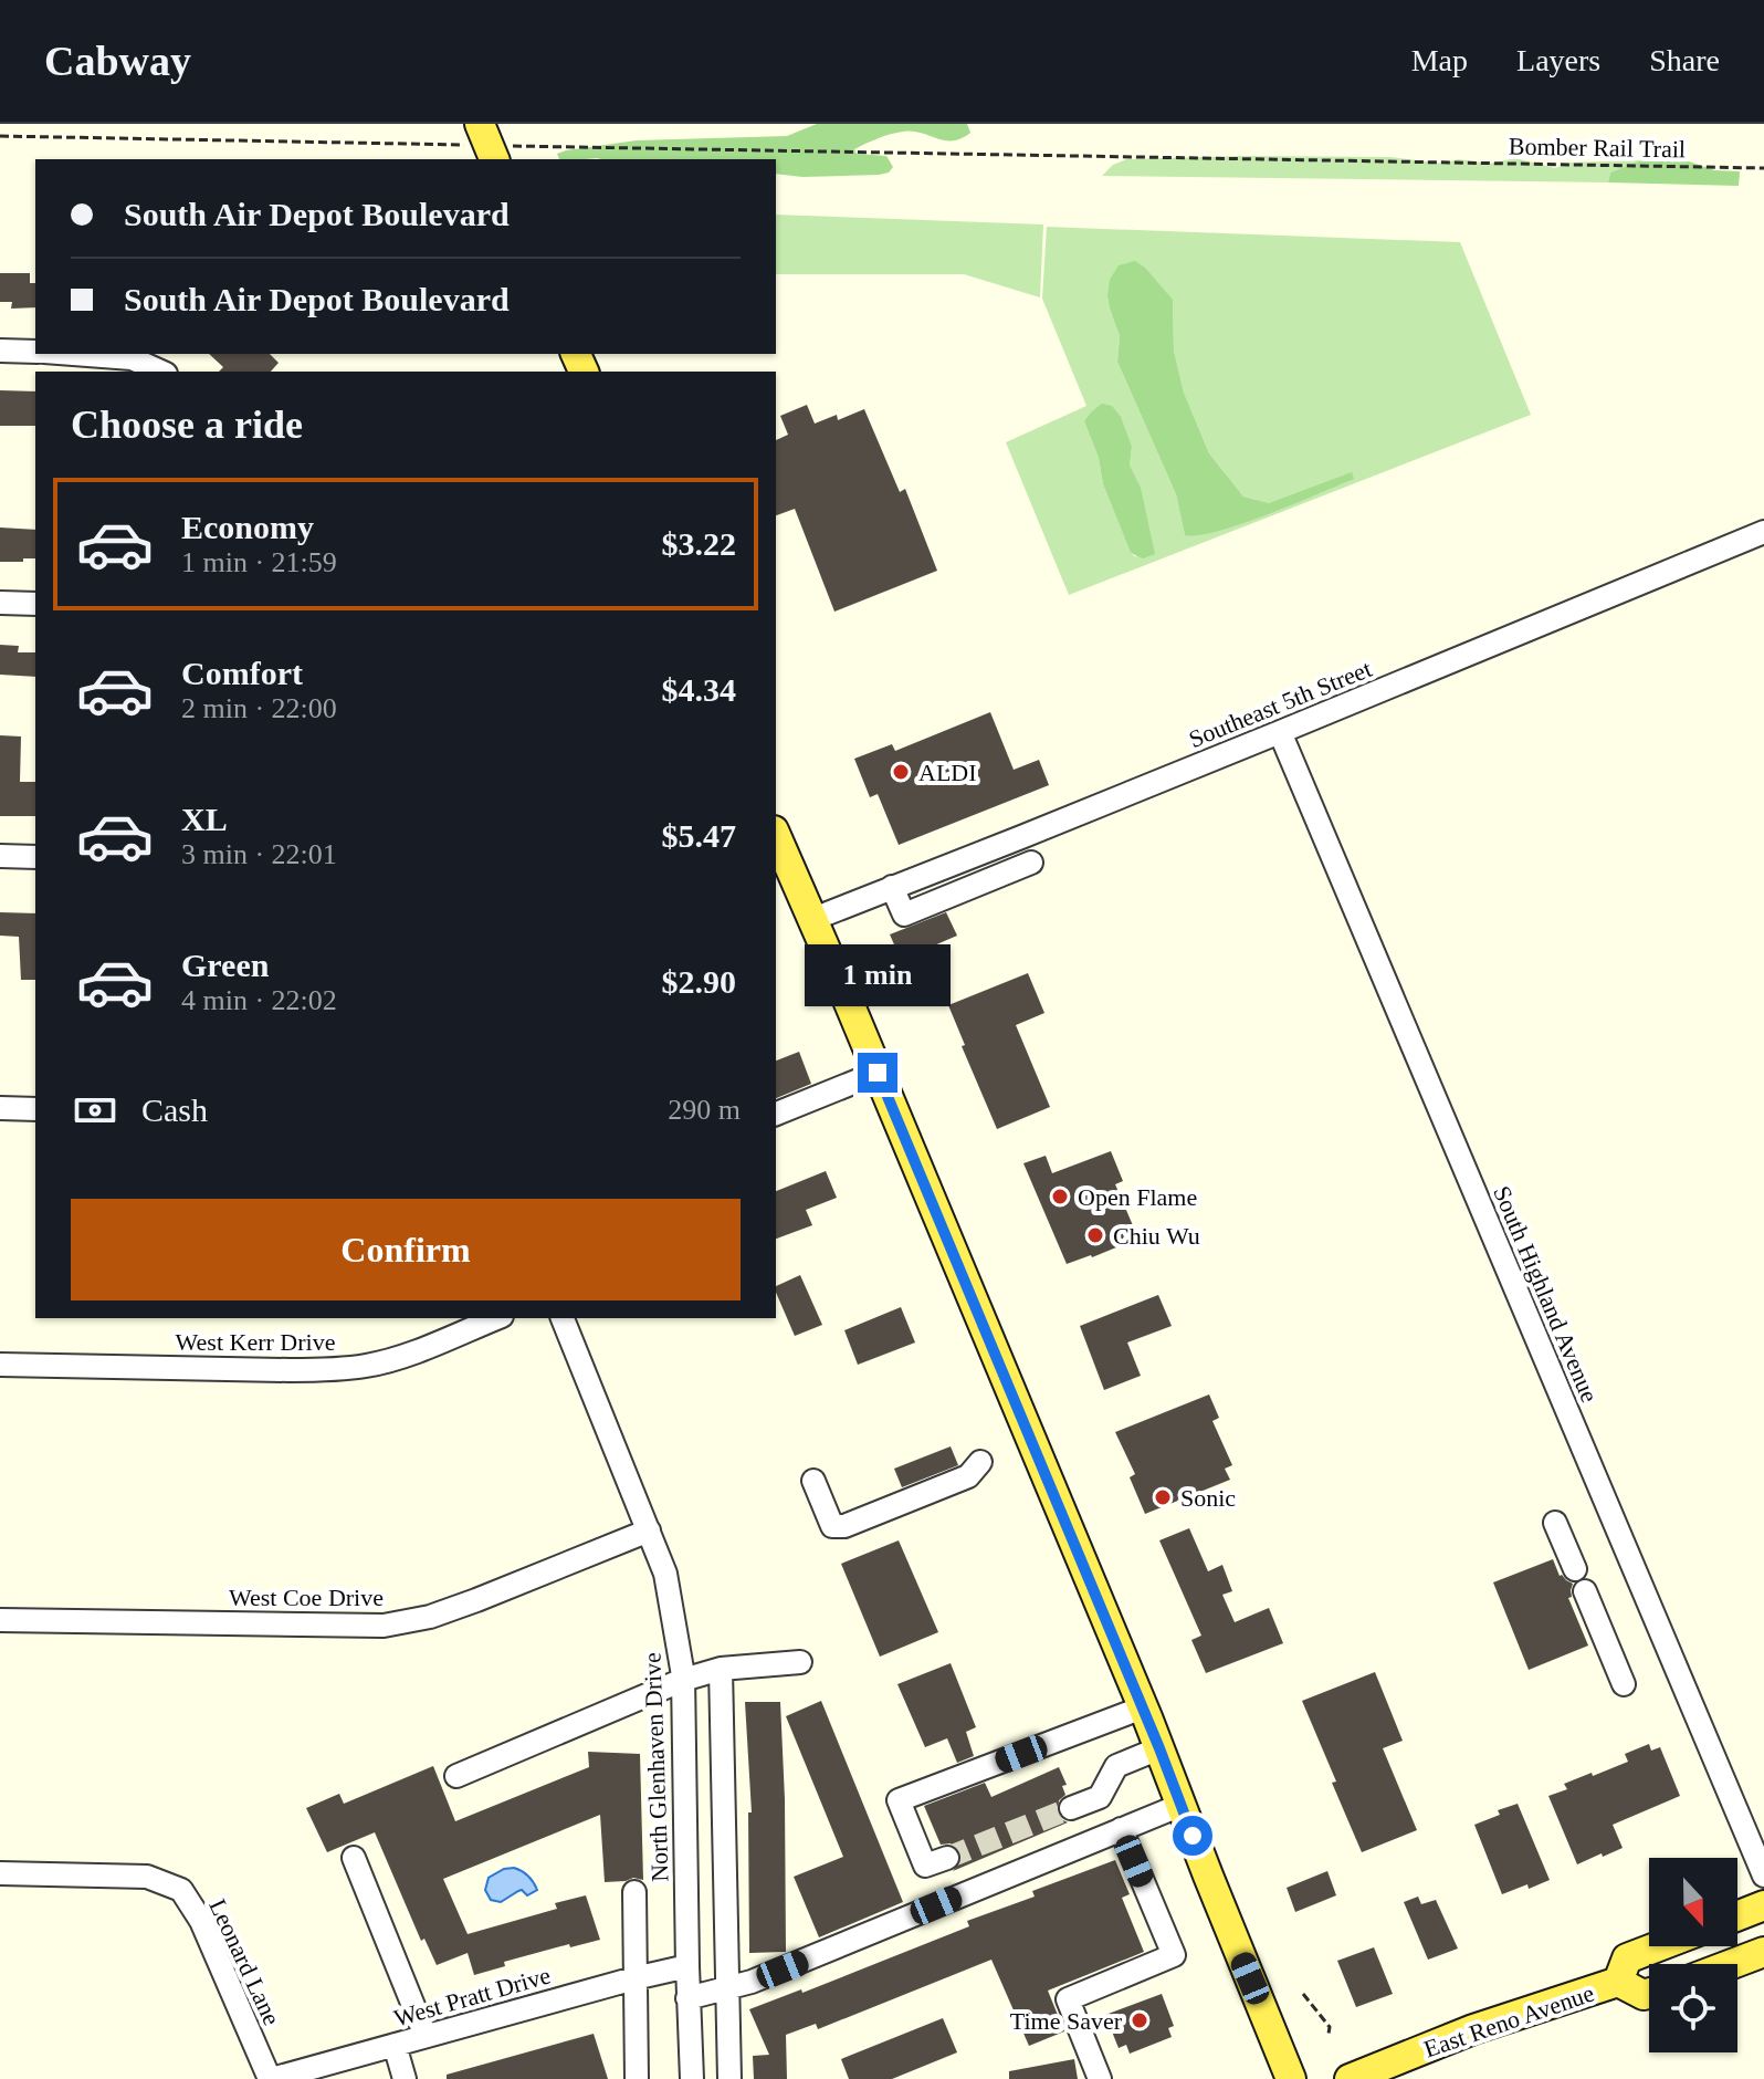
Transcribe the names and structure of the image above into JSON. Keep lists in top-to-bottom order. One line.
{"streets":{"main road":["East Reno Avenue"],"street":["Southeast 5th Street","South Highland Avenue","West Kerr Drive","West Coe Drive","North Glenhaven Drive","Leonard Lane","West Pratt Drive"],"path":["Bomber Rail Trail"]},"crossings":[["Southeast 5th Street","South Highland Avenue"],["West Coe Drive","North Glenhaven Drive"],["North Glenhaven Drive","West Pratt Drive"],["Leonard Lane","West Pratt Drive"]],"places":["ALDI","Open Flame","Chiu Wu","Sonic","Time Saver"],"north":"bottom","page":{"header":"Cabway","nav":["Map","Layers","Share"],"banner":["South Air Depot Boulevard","South Air Depot Boulevard"],"heading":"Choose a ride","list":[{"name":"Economy","note":"1 min · 21:59","value":"$3.22"},{"name":"Comfort","note":"2 min · 22:00","value":"$4.34"},{"name":"XL","note":"3 min · 22:01","value":"$5.47"},{"name":"Green","note":"4 min · 22:02","value":"$2.90"}],"bubble":"1 min","pay":["Cash","290 m"],"buttons":"Confirm"}}
